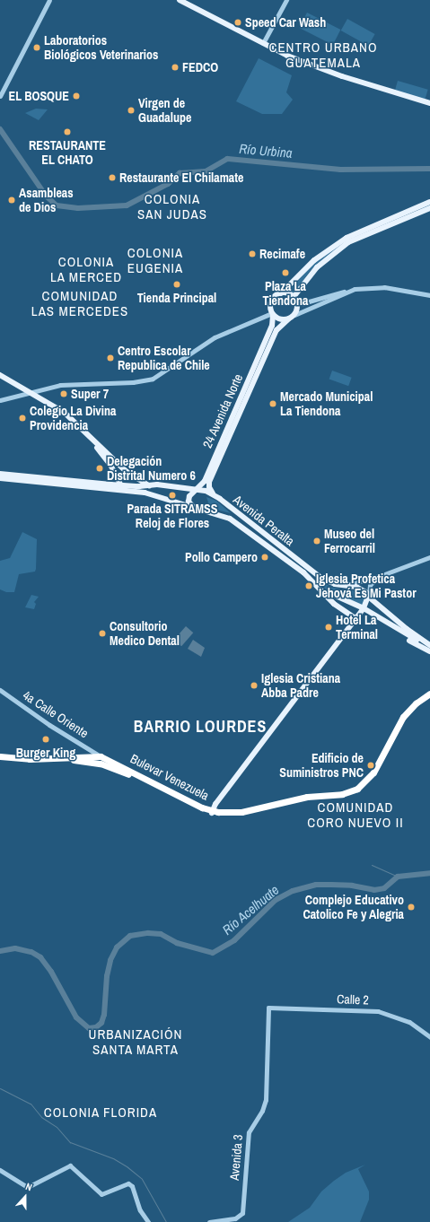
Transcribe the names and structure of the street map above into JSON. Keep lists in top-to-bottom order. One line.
{"streets":{"highway":["Bulevar Venezuela"],"main road":["24 Avenida Norte","Avenida Peralta"],"street":["4a Calle Oriente","Calle 2","Avenida 3"]},"crossings":[["24 Avenida Norte","Avenida Peralta"],["4a Calle Oriente","Bulevar Venezuela"],["Calle 2","Avenida 3"]],"districts":["CENTRO URBANO GUATEMALA","COLONIA SAN JUDAS","COLONIA EUGENIA","COLONIA LA MERCED","COMUNIDAD LAS MERCEDES","BARRIO LOURDES","COMUNIDAD CORO NUEVO II","URBANIZACIÓN SANTA MARTA","COLONIA FLORIDA"],"water":["Río Urbina","Río Acelhuate"],"places":["Speed Car Wash","Laboratorios Biológicos Veterinarios","FEDCO","EL BOSQUE","Virgen de Guadalupe","RESTAURANTE EL CHATO","Restaurante El Chilamate","Asambleas de Dios","Recimafe","Plaza La Tiendona","Tienda Principal","Centro Escolar Republica de Chile","Super 7","Mercado Municipal La Tiendona","Colegio La Divina Providencia","Delegación Distrital Numero 6","Parada SITRAMSS Reloj de Flores","Museo del Ferrocarril","Pollo Campero","Iglesia Profetica Jehová Es Mi Pastor","Hotel La Terminal","Consultorio Medico Dental","Iglesia Cristiana Abba Padre","Burger King","Edificio de Suministros PNC","Complejo Educativo Catolico Fe y Alegria"],"north":"top"}
